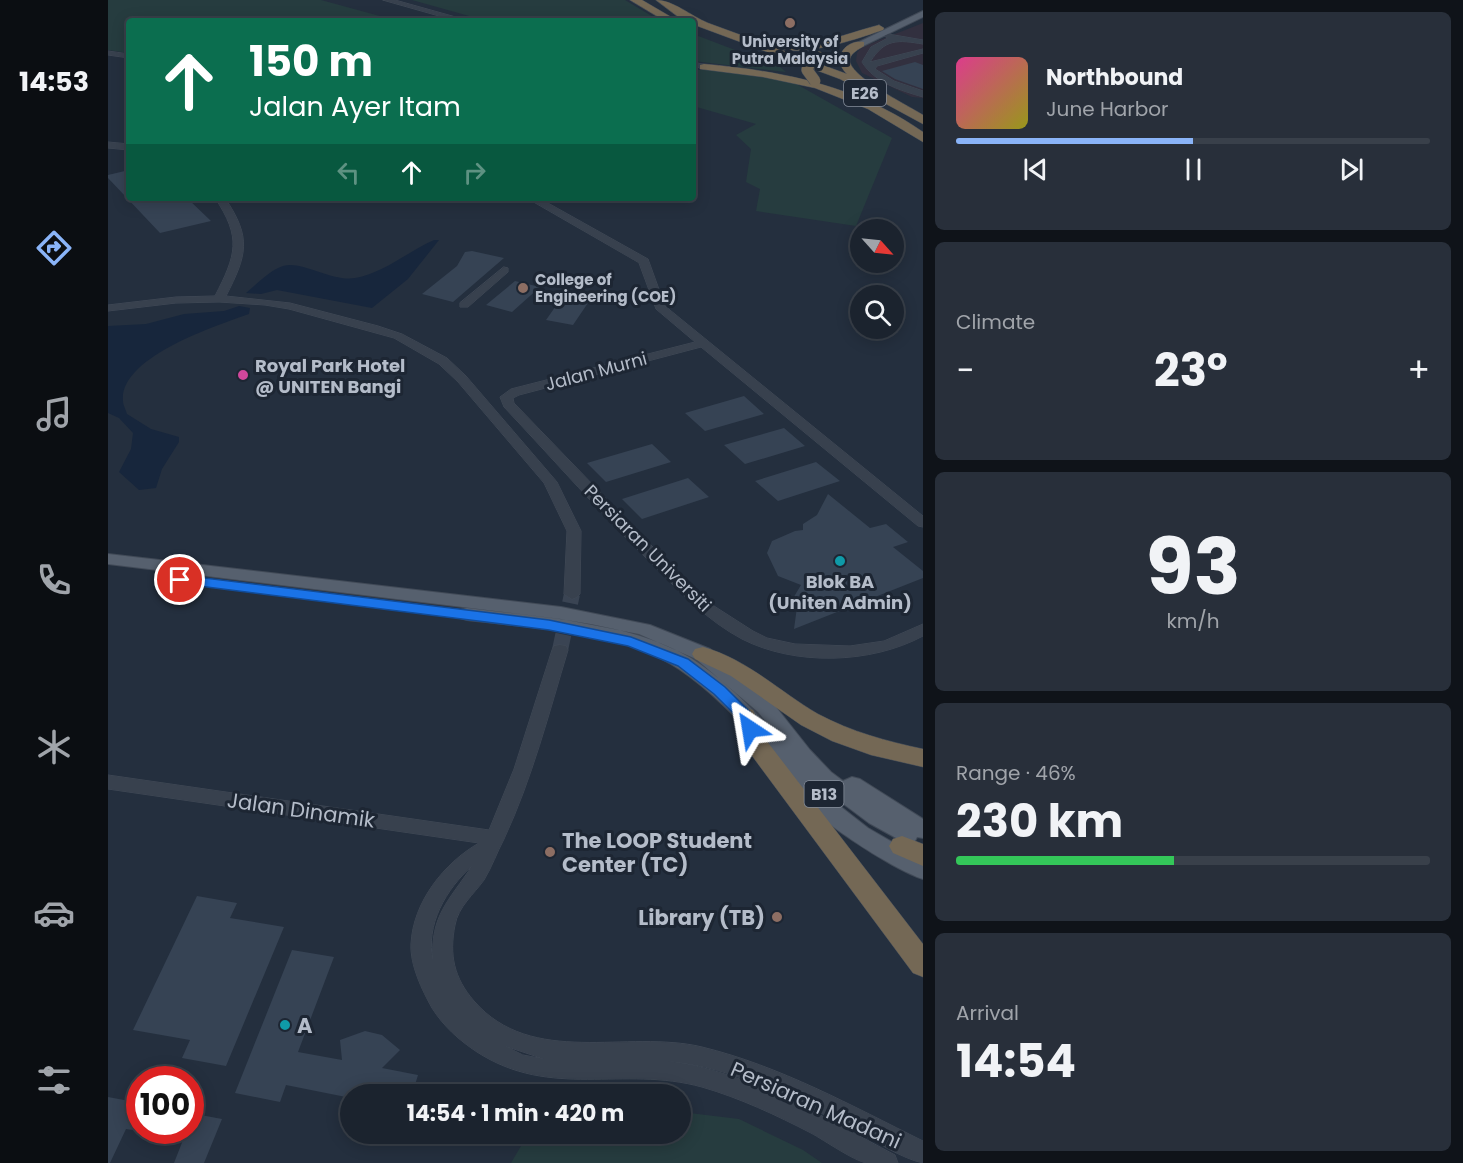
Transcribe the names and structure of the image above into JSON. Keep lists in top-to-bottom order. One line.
{"streets":{"highway":["E26"],"main road":["B13"],"street":["Jalan Murni","Persiaran Universiti","Jalan Dinamik","Persiaran Madani"]},"crossings":[["Jalan Murni","Persiaran Universiti"],["Jalan Dinamik","Persiaran Madani"]],"places":["University of Putra Malaysia","College of Engineering (COE)","Royal Park Hotel @ UNITEN Bangi","Blok BA (Uniten Admin)","The LOOP Student Center (TC)","Library (TB)","A"],"north":"bottom right","page":{"tabs":"14:53","turn":["150 m","Jalan Ayer Itam"],"song":["Northbound","June Harbor"],"tile":["Climate",["93","km/h"],["Range · 46%","230 km"],["Arrival","14:54"]],"heat":["−","23°","+"],"limit":"100","trip":"14:54 · 1 min · 420 m"}}
